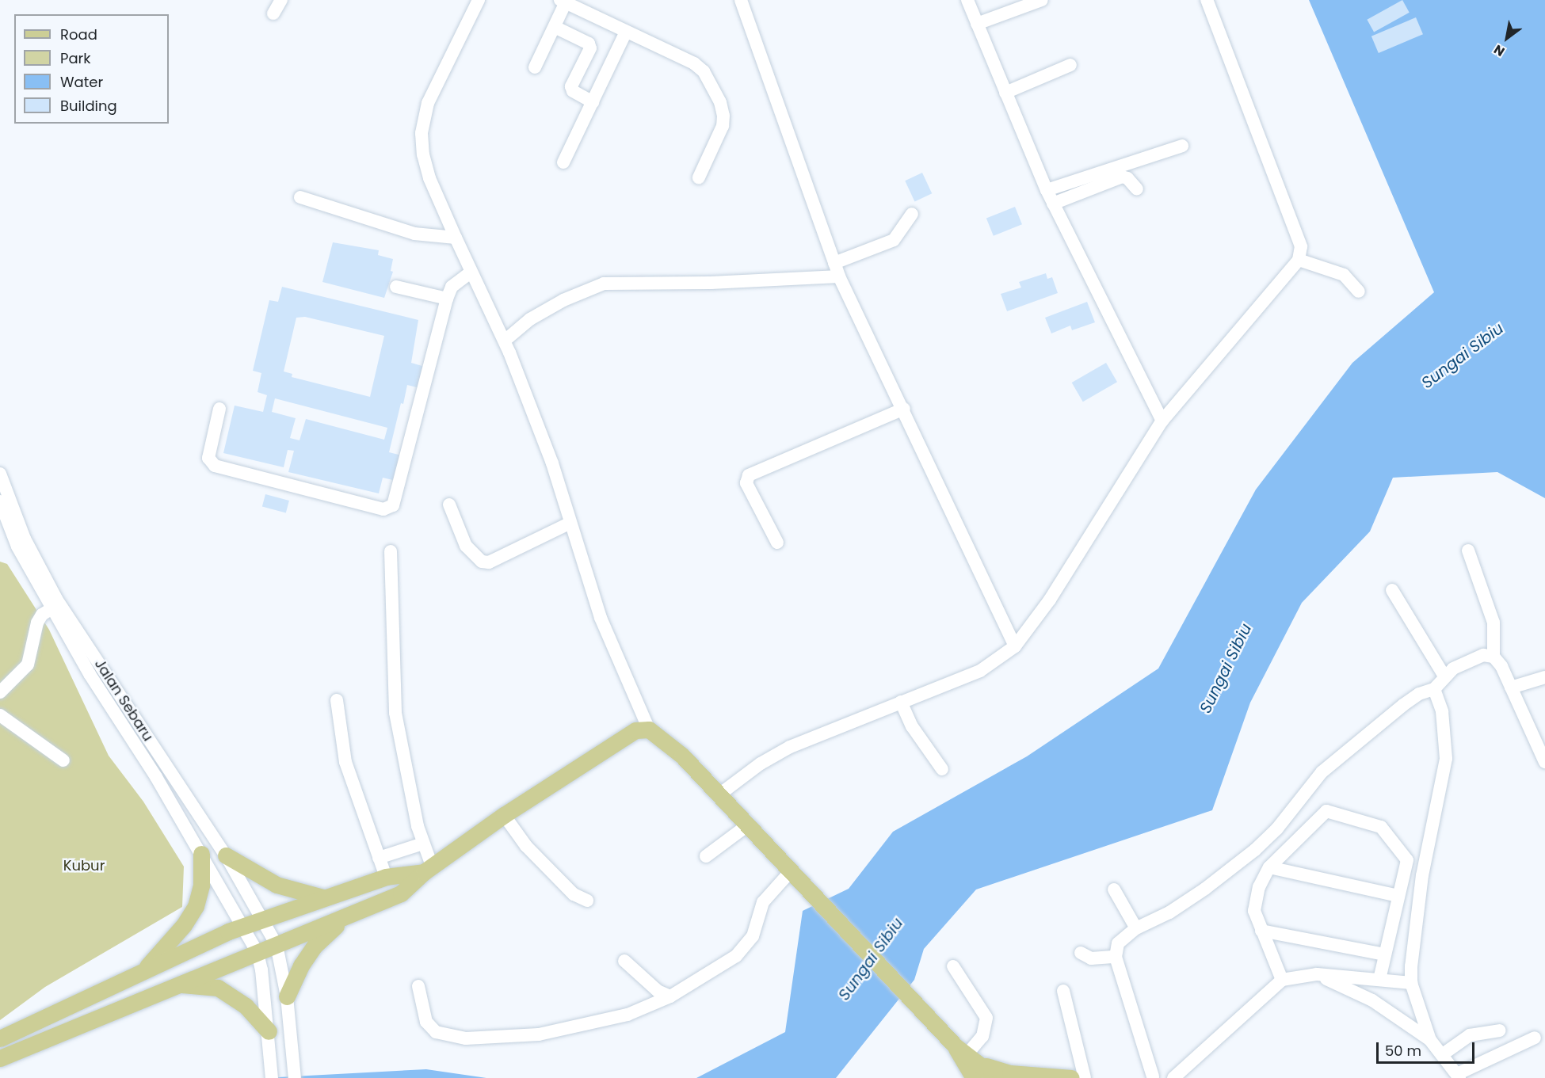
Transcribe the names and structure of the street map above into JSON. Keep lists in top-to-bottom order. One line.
{"streets":{"street":["Jalan Sebaru"]},"water":["Sungai Sibiu"],"parks":["Kubur"],"legend":["Road","Park","Water","Building"],"scale_bar":"50 m","north":"bottom left"}
